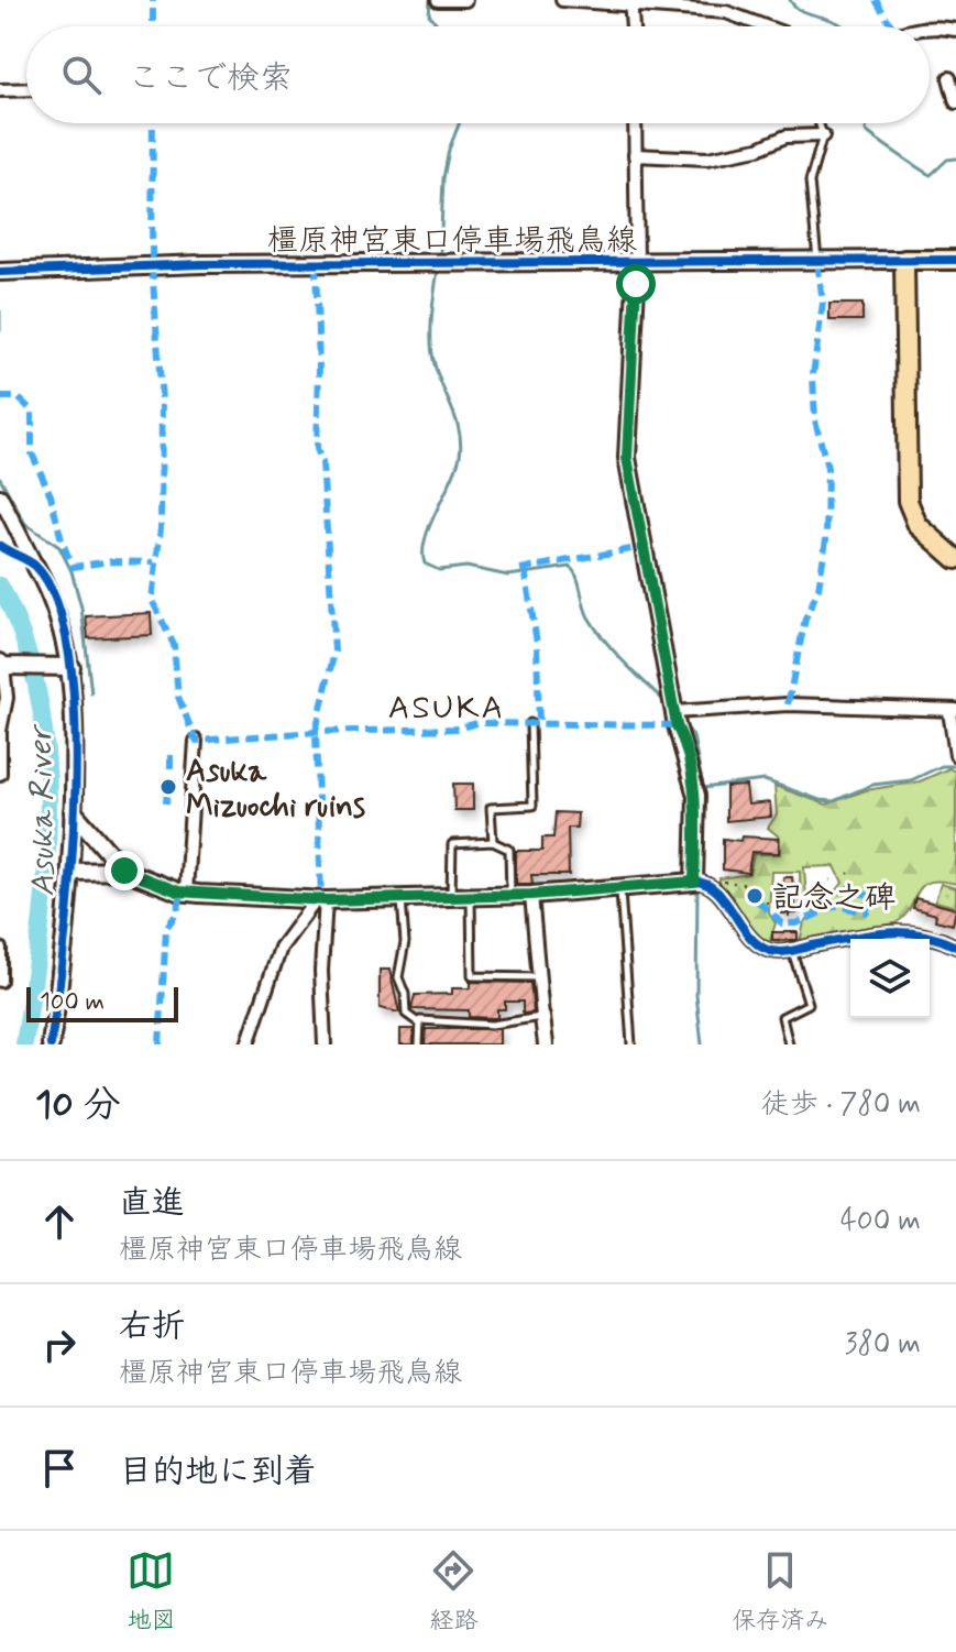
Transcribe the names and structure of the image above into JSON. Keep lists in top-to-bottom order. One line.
{"streets":{"main road":["橿原神宮東口停車場飛鳥線"]},"districts":["ASUKA"],"water":["Asuka River"],"places":["Asuka Mizuochi ruins","記念之碑"],"scale_bar":"100 m","page":{"search":"ここで検索","scale":"100 m","heading":["10 分","徒歩 · 780 m"],"list":[["直進","橿原神宮東口停車場飛鳥線","400 m"],["右折","橿原神宮東口停車場飛鳥線","380 m"],"目的地に到着"],"nav":["地図","経路","保存済み"]}}
